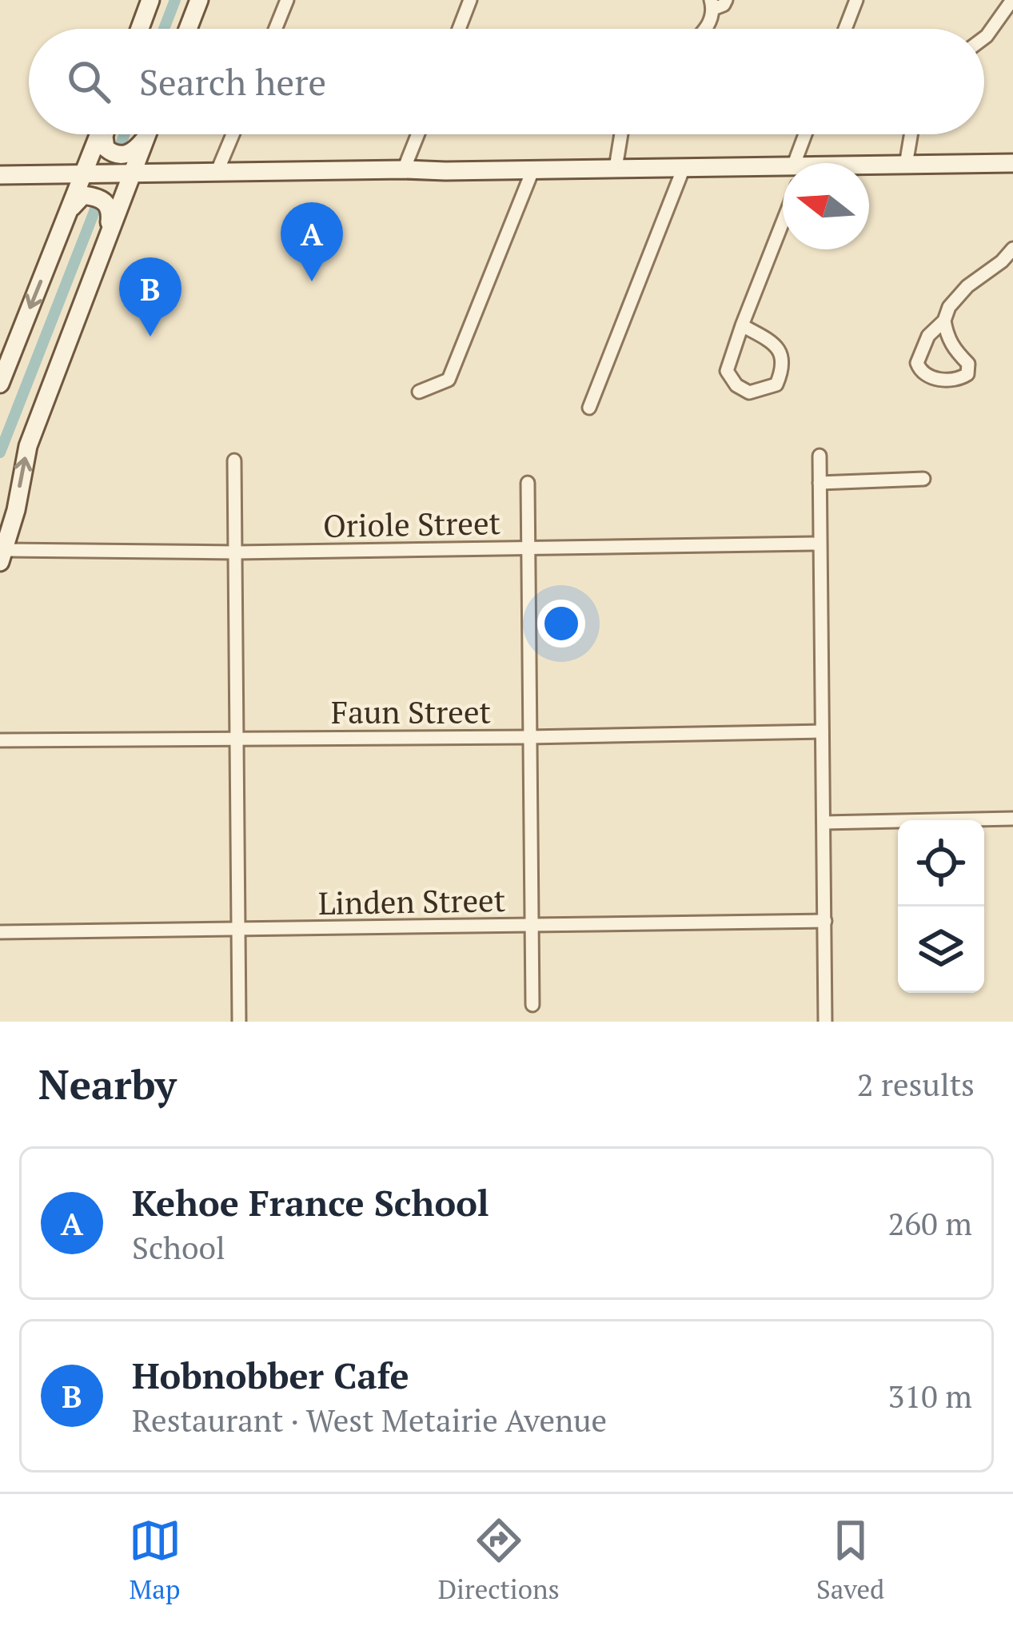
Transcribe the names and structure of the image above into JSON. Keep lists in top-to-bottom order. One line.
{"streets":{"street":["Oriole Street","Faun Street","Linden Street"]},"north":"left","page":{"search":"Search here","pins":["A","B"],"heading":["Nearby","2 results"],"list":[{"mark":"A","name":"Kehoe France School","note":"School","value":"260 m"},{"mark":"B","name":"Hobnobber Cafe","note":"Restaurant · West Metairie Avenue","value":"310 m"}],"nav":["Map","Directions","Saved"]}}
